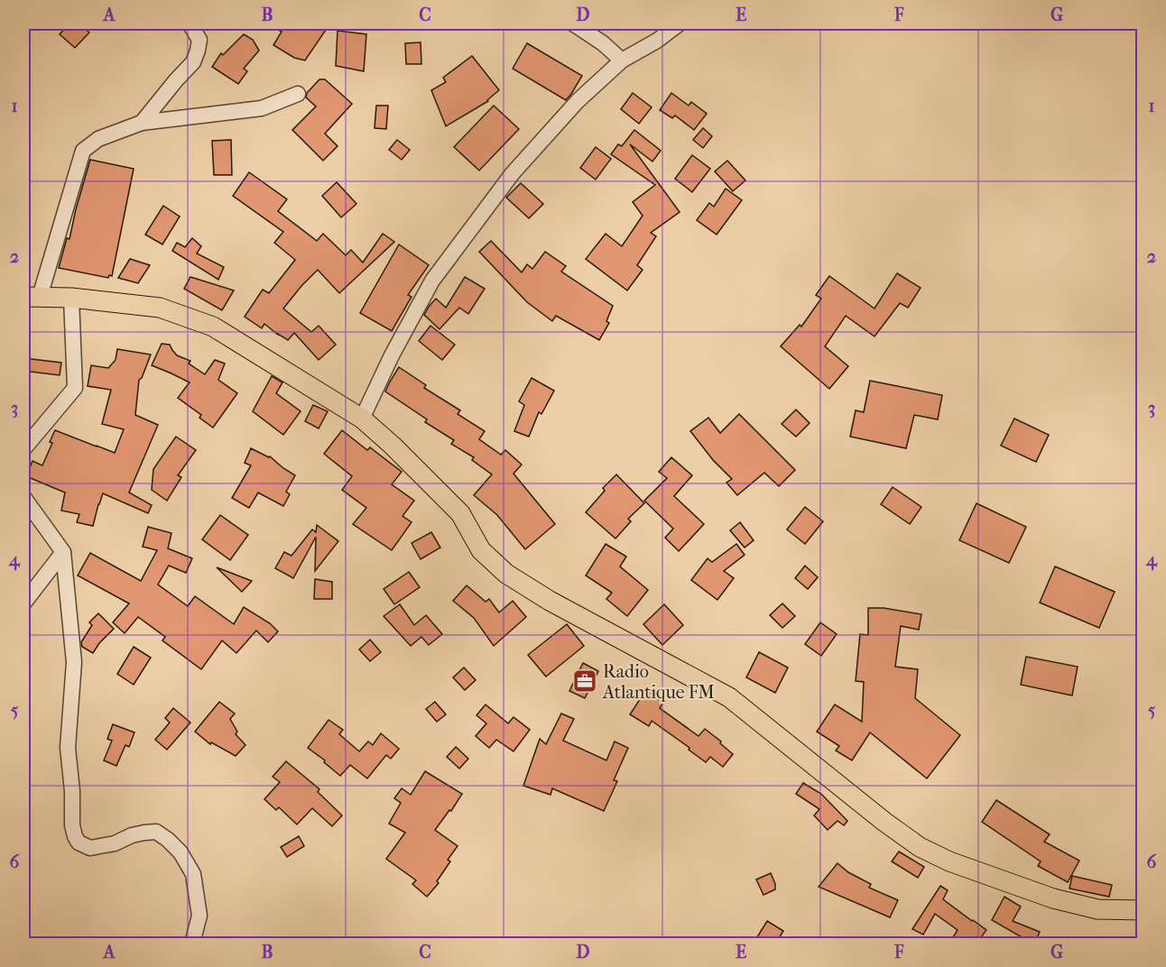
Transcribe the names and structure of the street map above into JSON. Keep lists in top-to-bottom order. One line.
{"places":{"office":["Radio Atlantique FM"]},"grid":{"columns":["A","B","C","D","E","F","G"],"rows":["1","2","3","4","5","6"]}}
